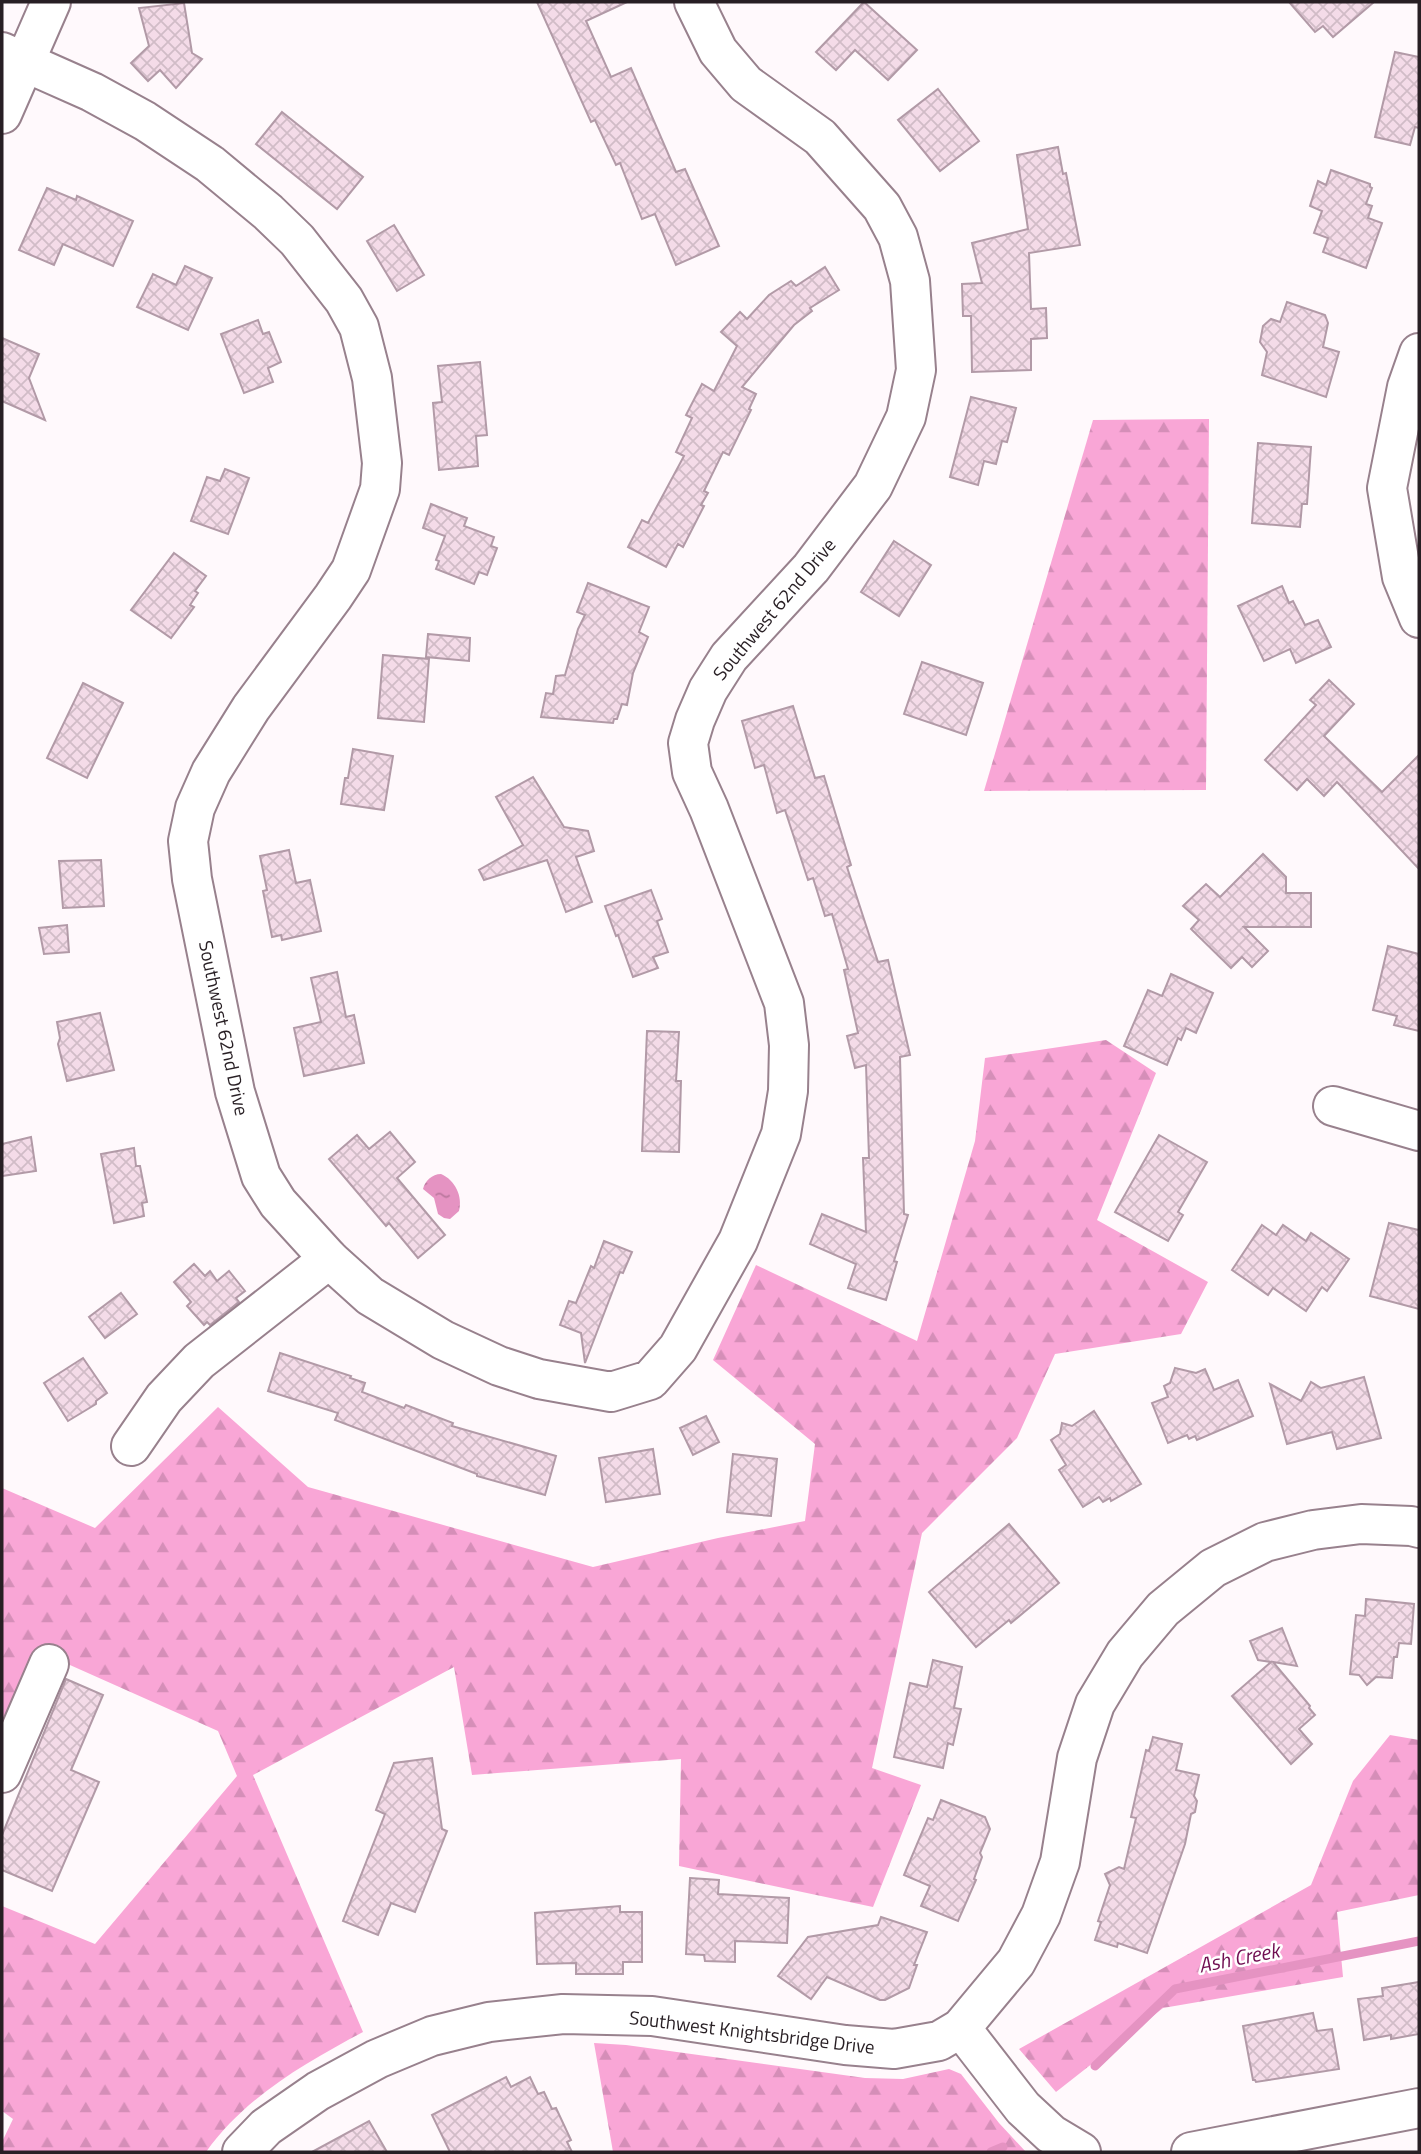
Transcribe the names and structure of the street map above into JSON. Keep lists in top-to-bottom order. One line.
{"streets":{"street":["Southwest 62nd Drive","Southwest Knightsbridge Drive"]},"water":["Ash Creek"]}
